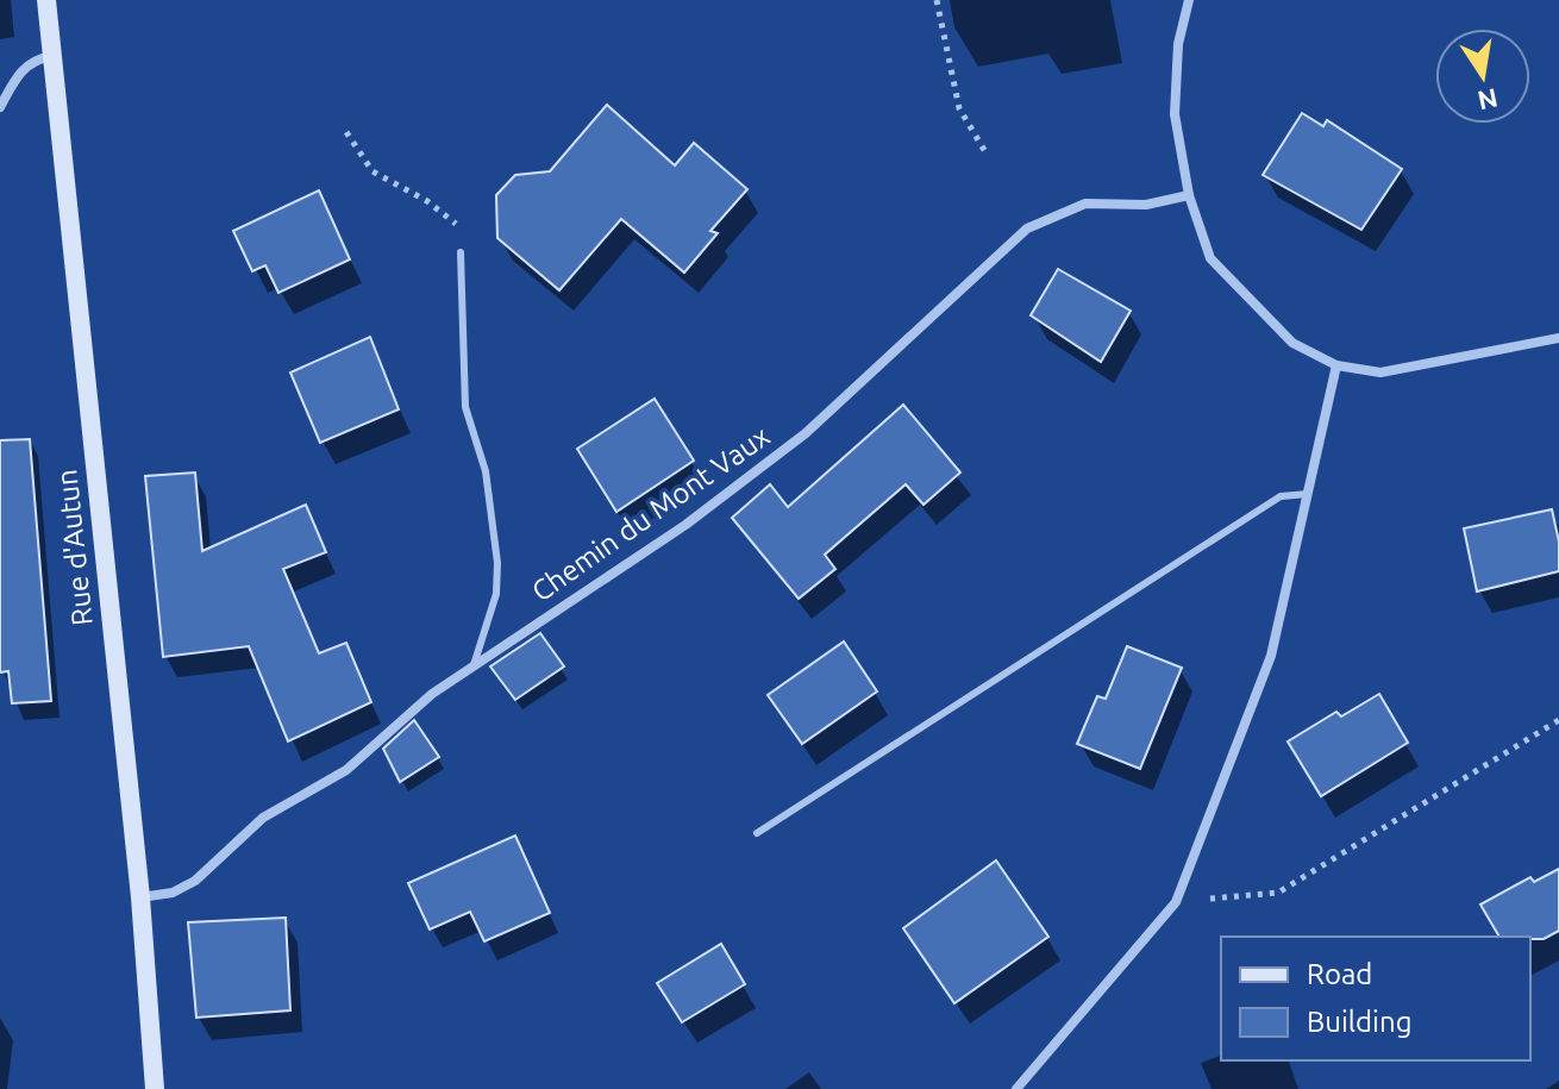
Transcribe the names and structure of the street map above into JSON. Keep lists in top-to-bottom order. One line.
{"streets":{"main road":["Rue d'Autun"],"street":["Chemin du Mont Vaux"]},"crossings":[["Chemin du Mont Vaux","Rue d'Autun"]],"legend":["Road","Building"],"north":"bottom"}
